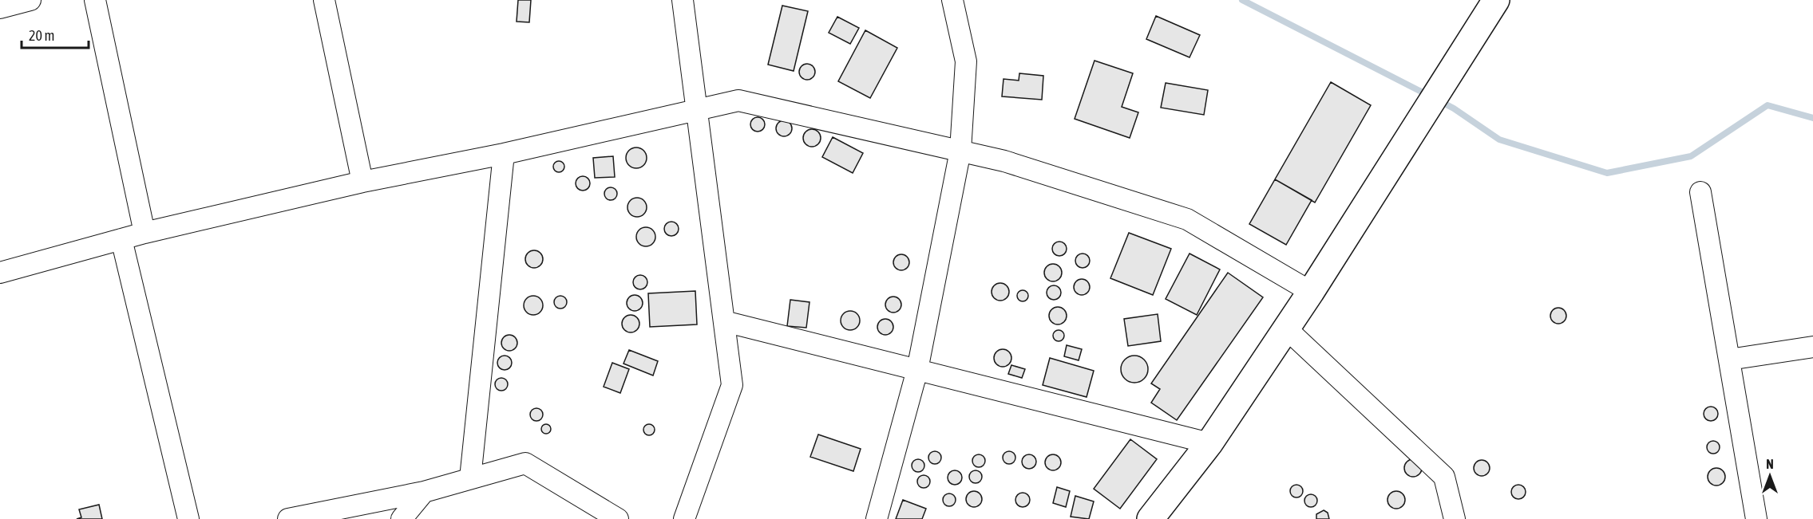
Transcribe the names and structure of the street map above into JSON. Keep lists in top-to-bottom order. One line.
{"scale_bar":"20 m","north":"top"}
